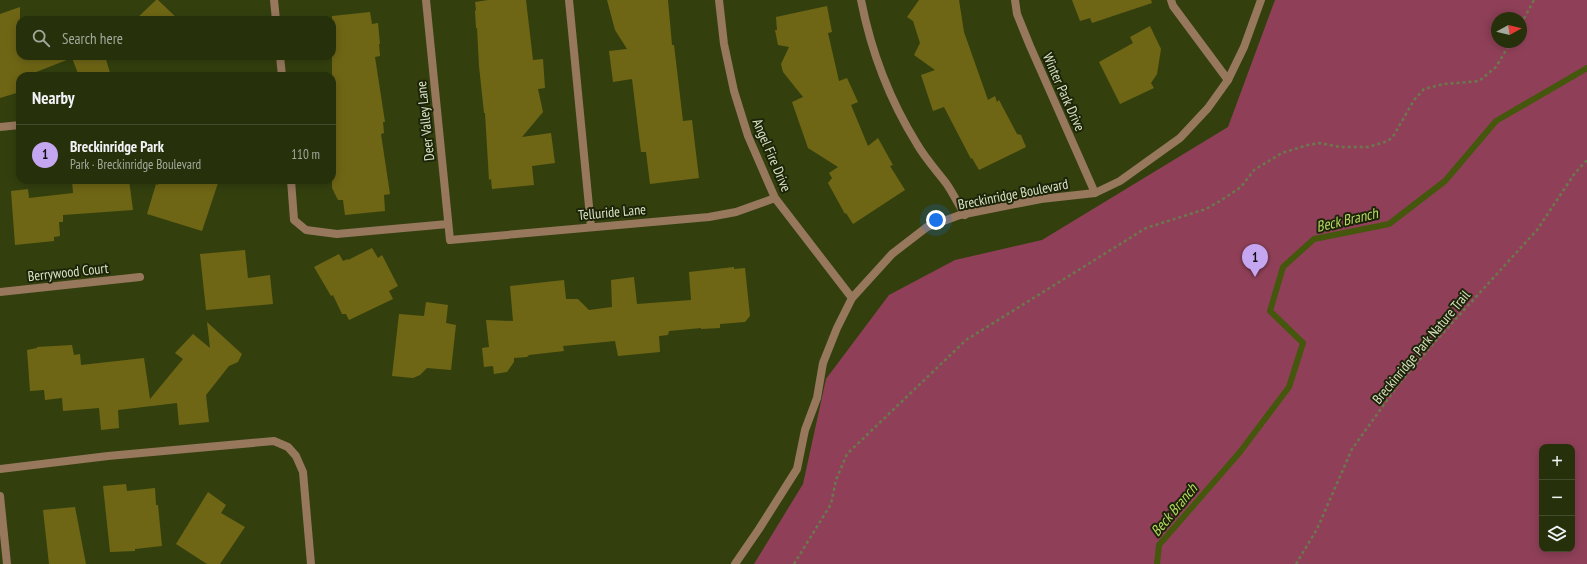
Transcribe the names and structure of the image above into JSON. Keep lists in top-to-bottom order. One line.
{"streets":{"street":["Winter Park Drive","Deer Valley Lane","Angel Fire Drive","Breckinridge Boulevard","Telluride Lane","Berrywood Court"],"path":["Breckinridge Park Nature Trail"]},"crossings":[["Winter Park Drive","Breckinridge Boulevard"],["Deer Valley Lane","Telluride Lane"],["Angel Fire Drive","Breckinridge Boulevard"],["Angel Fire Drive","Telluride Lane"]],"water":["Beck Branch"],"north":"right","page":{"search":"Search here","heading":"Nearby","list":[{"mark":"1","name":"Breckinridge Park","note":"Park · Breckinridge Boulevard","value":"110 m"}],"pins":"1","map_buttons":["+","−"]}}
